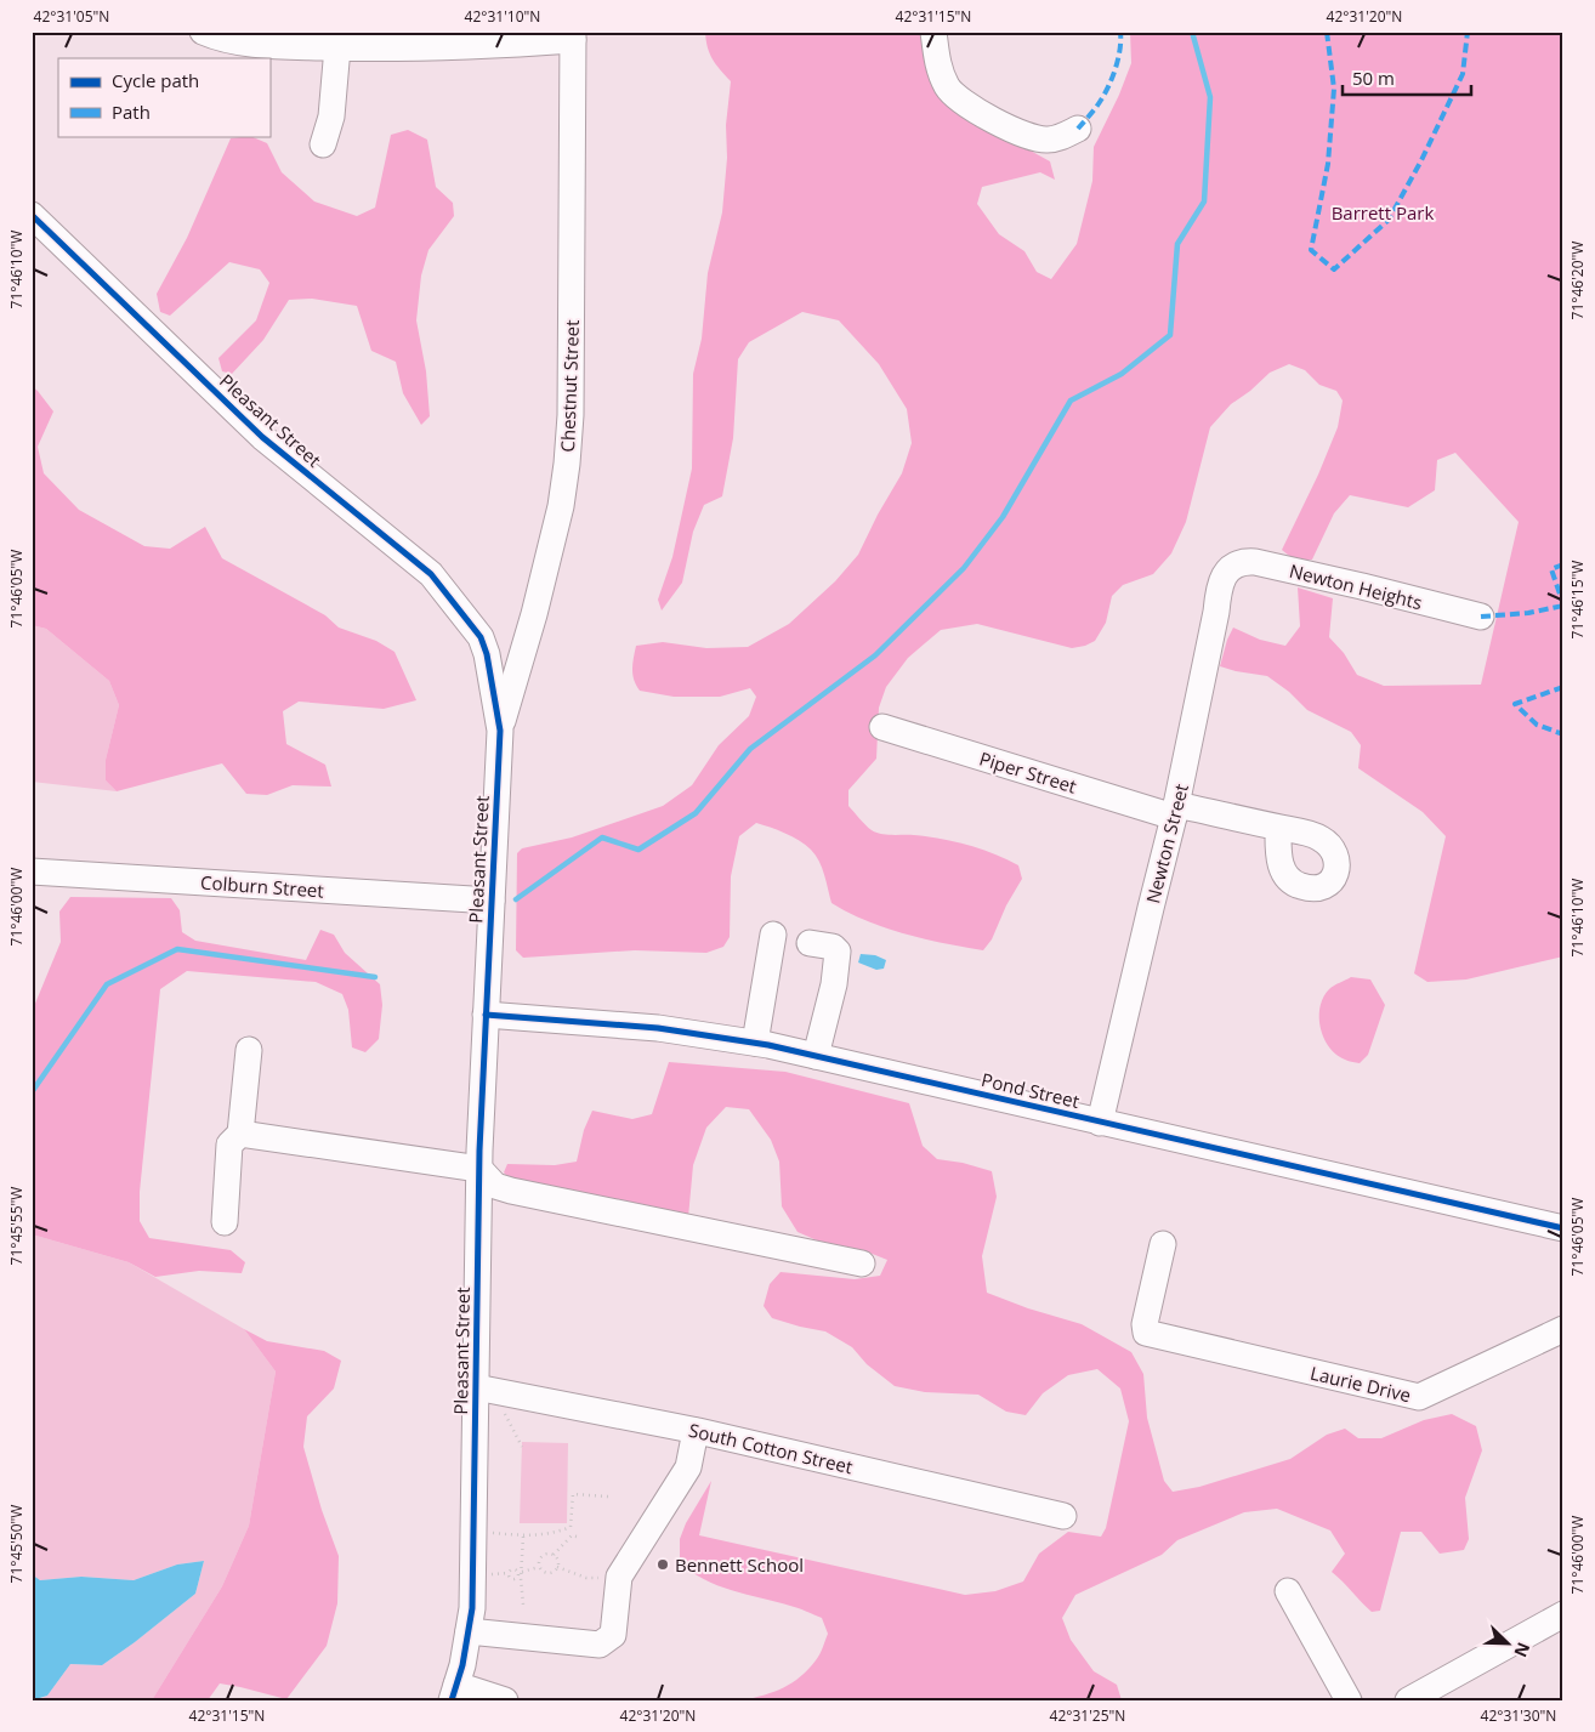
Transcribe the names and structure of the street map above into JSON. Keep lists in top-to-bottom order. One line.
{"streets":{"street":["Chestnut Street","Pleasant Street","Newton Heights","Piper Street","Newton Street","Colburn Street","Pond Street","Laurie Drive","South Cotton Street"]},"crossings":[["Chestnut Street","Pleasant Street"],["Pleasant Street","Colburn Street"],["Pleasant Street","Pond Street"],["Pleasant Street","South Cotton Street"],["Newton Heights","Newton Street"],["Piper Street","Newton Street"],["Newton Street","Pond Street"]],"parks":["Barrett Park"],"places":["Bennett School"],"legend":["Cycle path","Path"],"scale_bar":"50 m","north":"bottom right","coordinates":["42°31'05\"N","42°31'10\"N","42°31'15\"N","42°31'20\"N","71°46'10\"W","71°46'20\"W","71°46'05\"W","71°46'15\"W","71°46'00\"W","71°45'55\"W","71°45'50\"W","42°31'25\"N","42°31'30\"N"]}
